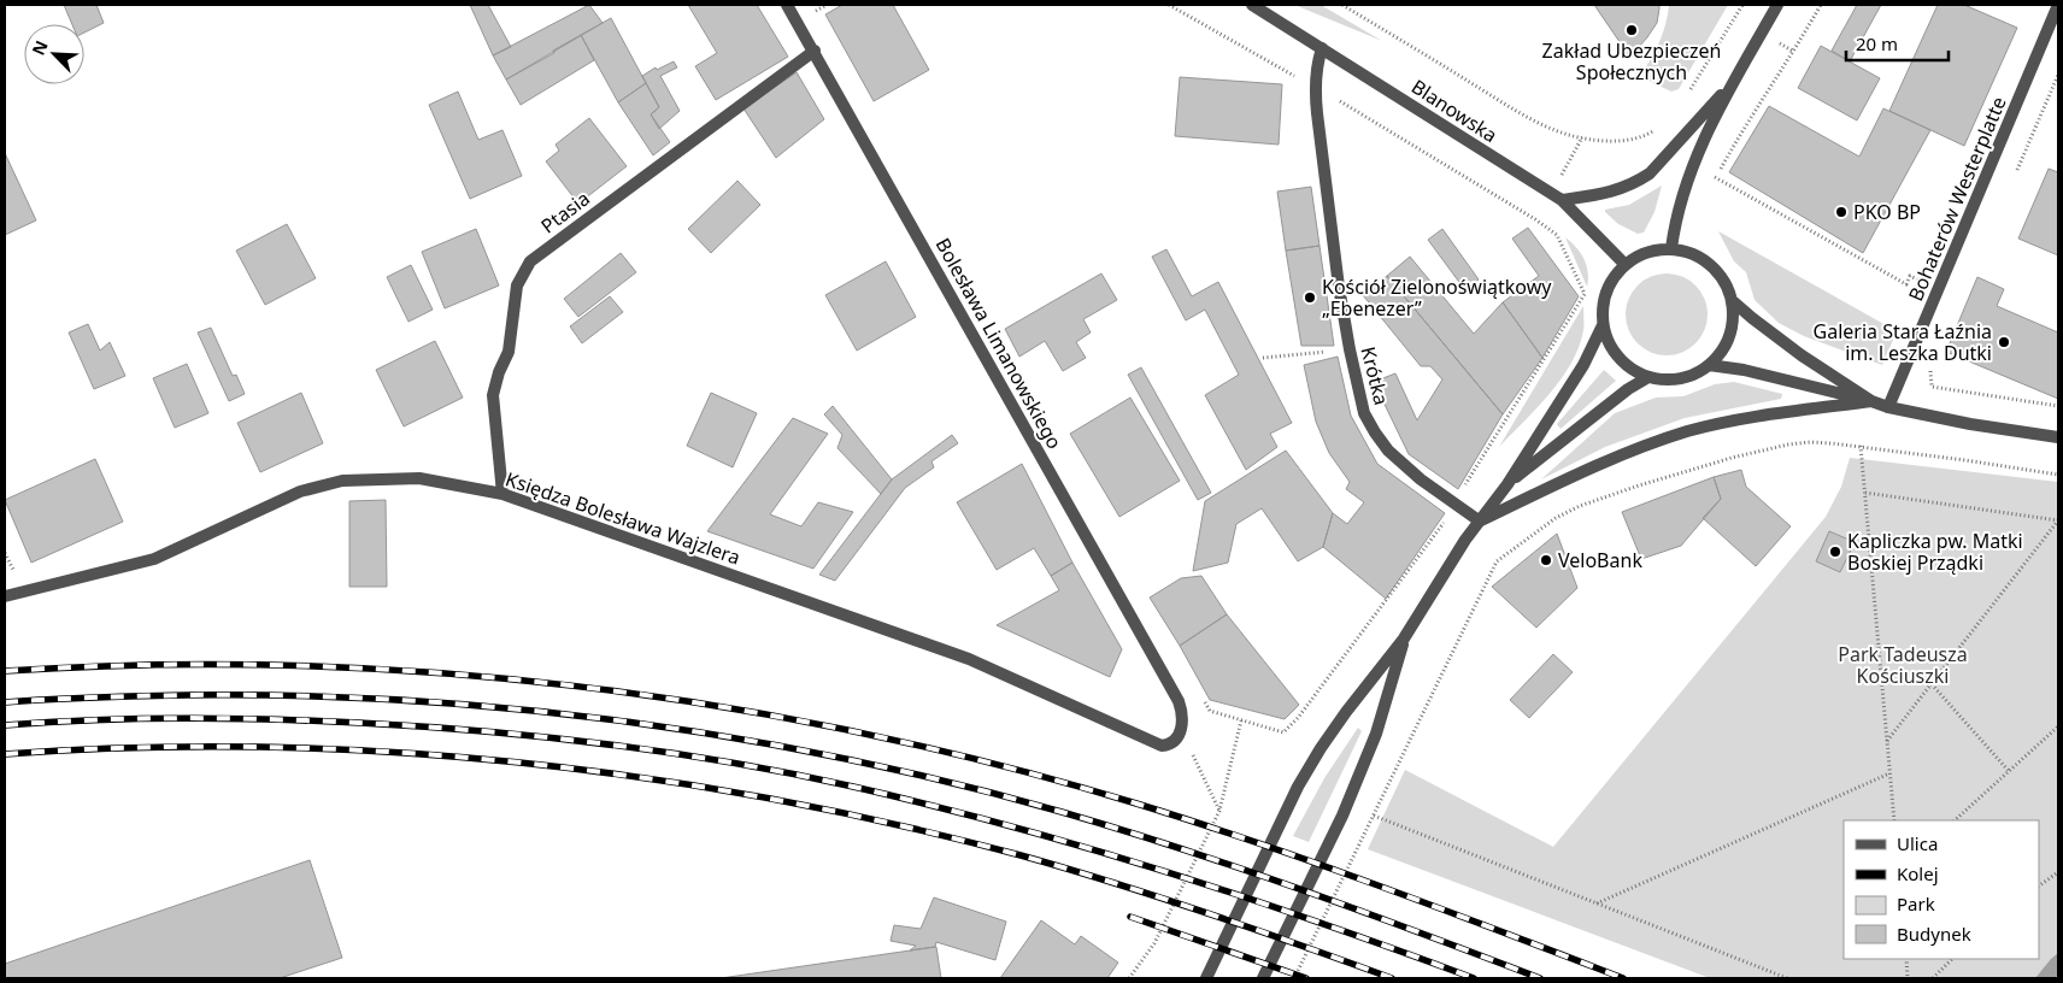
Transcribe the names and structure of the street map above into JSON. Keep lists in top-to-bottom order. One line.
{"streets":{"street":["Blanowska","Bohaterów Westerplatte","Ptasia","Bolesława Limanowskiego","Krótka","Księdza Bolesława Wajzlera"]},"crossings":[["Blanowska","Krótka"],["Ptasia","Bolesława Limanowskiego"],["Ptasia","Księdza Bolesława Wajzlera"],["Bolesława Limanowskiego","Księdza Bolesława Wajzlera"]],"parks":["Park Tadeusza Kościuszki"],"places":["Zakład Ubezpieczeń Społecznych","PKO BP","Kościół Zielonoświątkowy „Ebenezer”","Galeria Stara Łaźnia im. Leszka Dutki","Kapliczka pw. Matki Boskiej Prządki","VeloBank"],"legend":["Ulica","Kolej","Park","Budynek"],"scale_bar":"20 m","north":"top left"}
